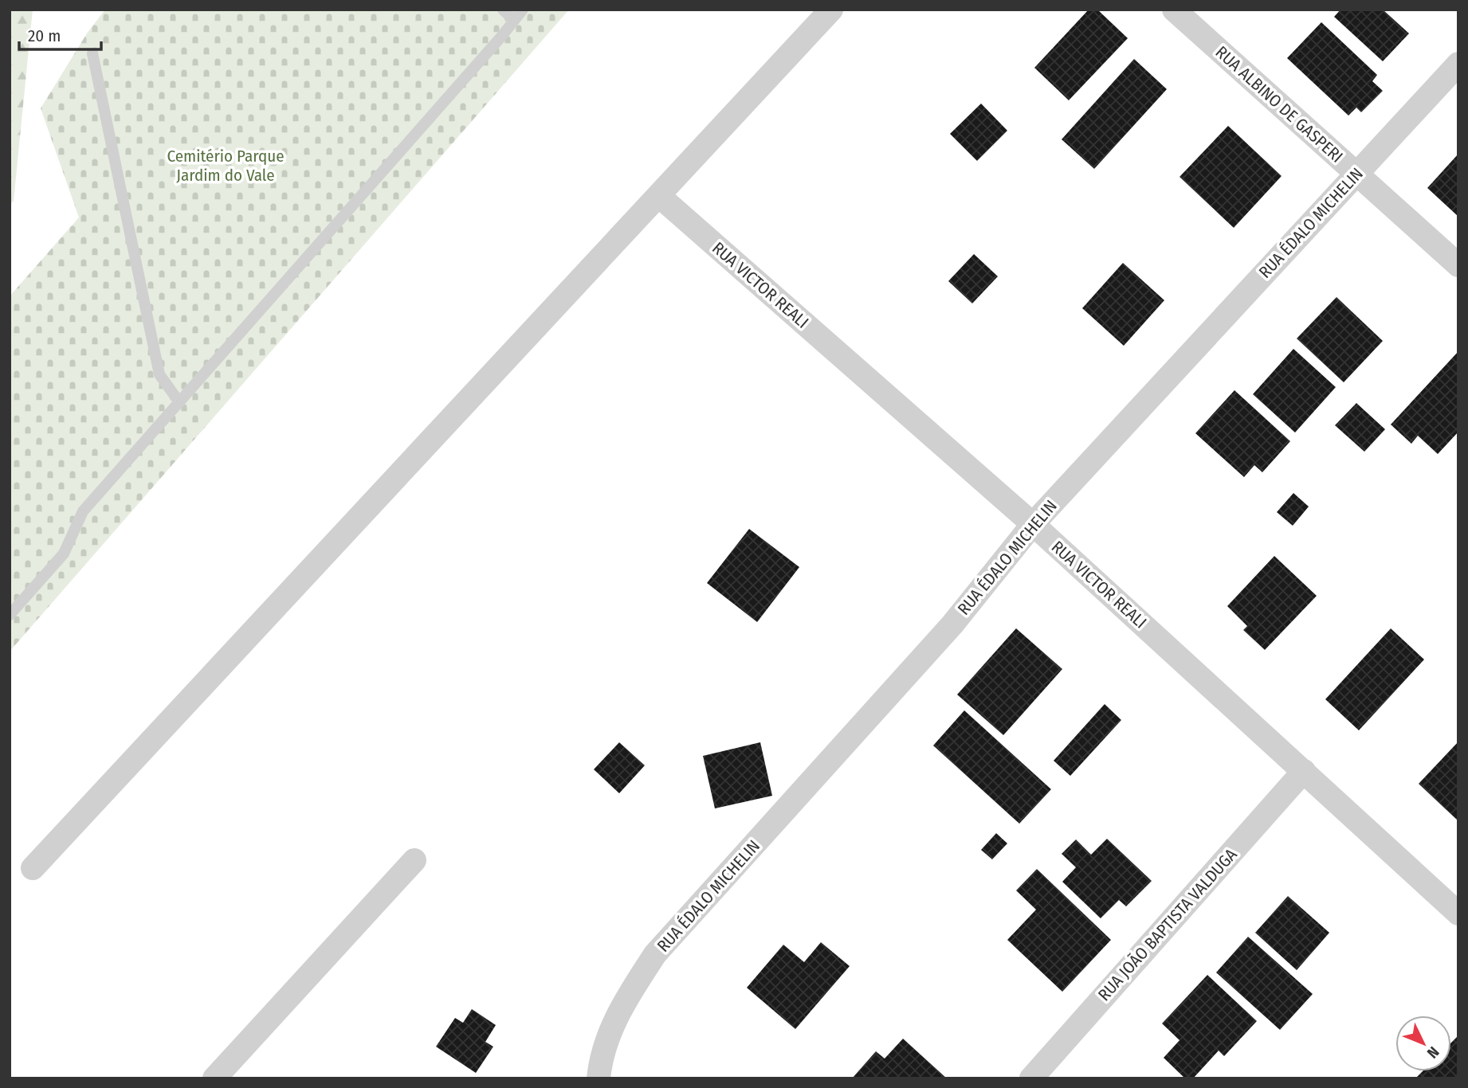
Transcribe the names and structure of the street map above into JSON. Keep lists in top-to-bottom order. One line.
{"streets":{"street":["RUA ALBINO DE GASPERI","RUA ÉDALO MICHELIN","RUA VICTOR REALI","RUA JOÃO BAPTISTA VALDUGA"]},"crossings":[["RUA ALBINO DE GASPERI","RUA ÉDALO MICHELIN"],["RUA ÉDALO MICHELIN","RUA VICTOR REALI"],["RUA VICTOR REALI","RUA JOÃO BAPTISTA VALDUGA"]],"parks":["Cemitério Parque Jardim do Vale"],"scale_bar":"20 m","north":"bottom right"}
